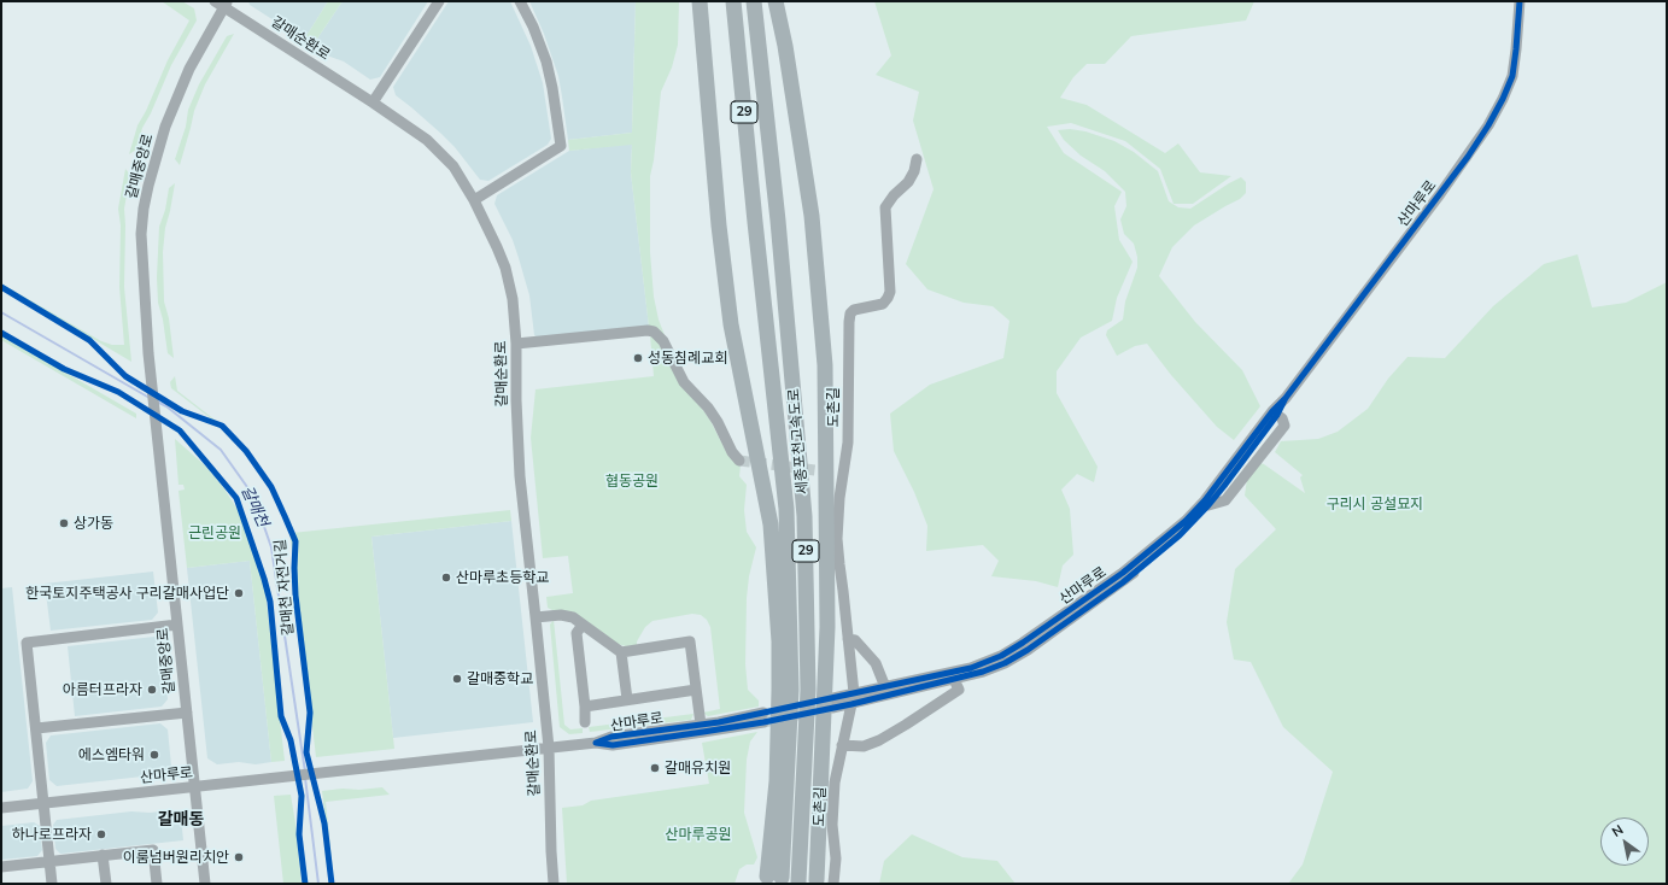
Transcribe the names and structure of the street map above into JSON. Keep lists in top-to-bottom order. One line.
{"streets":{"highway":["29","세종포천고속도로"],"street":["갈매순환로","갈매중앙로","산마루로","도촌길"],"cycle path":["갈매천 자전거길"]},"crossings":[["갈매순환로","갈매중앙로"],["갈매순환로","산마루로"],["갈매중앙로","산마루로"],["산마루로","도촌길"]],"districts":["갈매동"],"water":["갈매천"],"parks":["협동공원","구리시 공설묘지","근린공원","산마루공원"],"places":["성동침례교회","상가동","산마루초등학교","한국토지주택공사 구리갈매사업단","갈매중학교","아름터프라자","에스엠타워","갈매유치원","하나로프라자","이룸넘버원리치안"],"north":"top left"}
